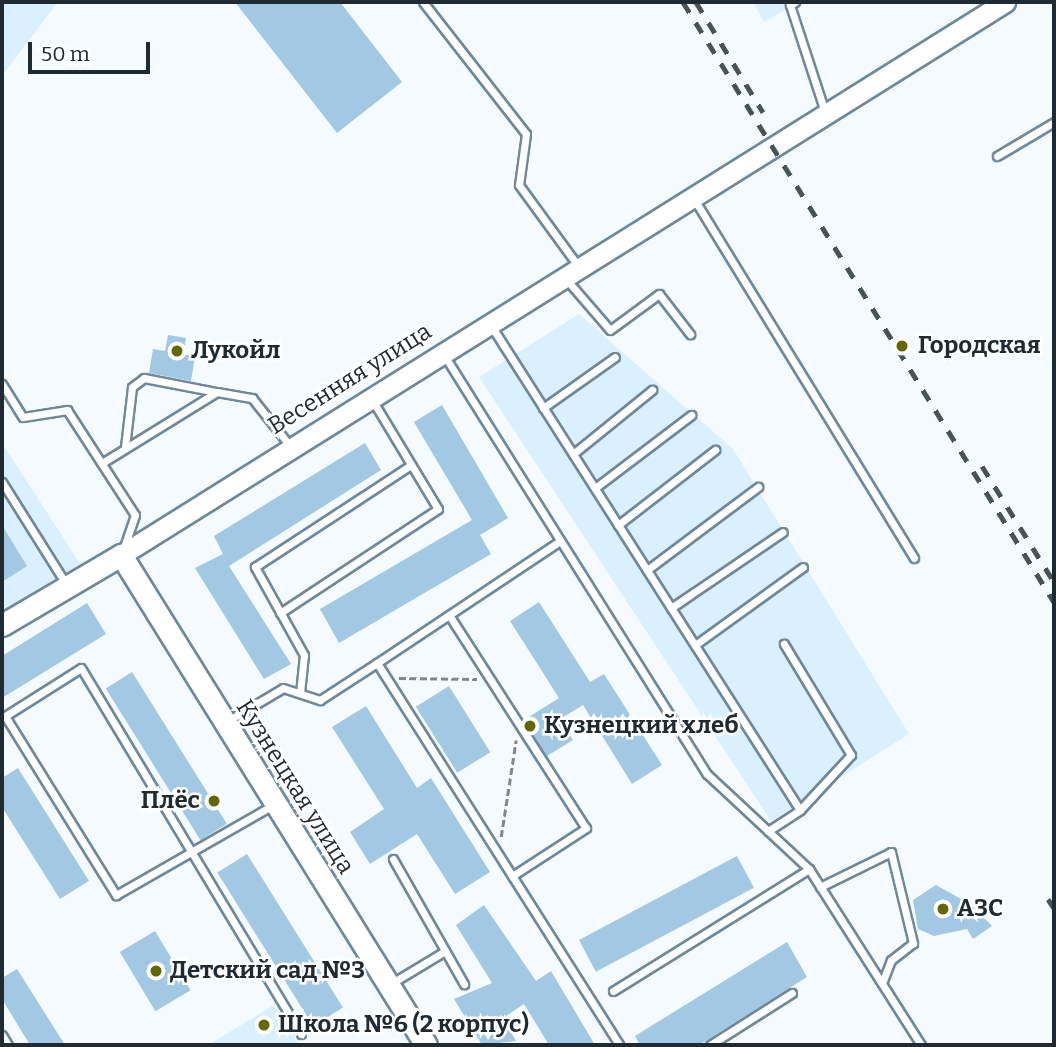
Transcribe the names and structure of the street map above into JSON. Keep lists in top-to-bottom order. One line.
{"streets":{"main road":["Весенняя улица","Кузнецкая улица"]},"crossings":[["Весенняя улица","Кузнецкая улица"]],"places":["Городская","Лукойл","Кузнецкий хлеб","Плёс","АЗС","Детский сад №3","Школа №6 (2 корпус)"],"scale_bar":"50 m"}
